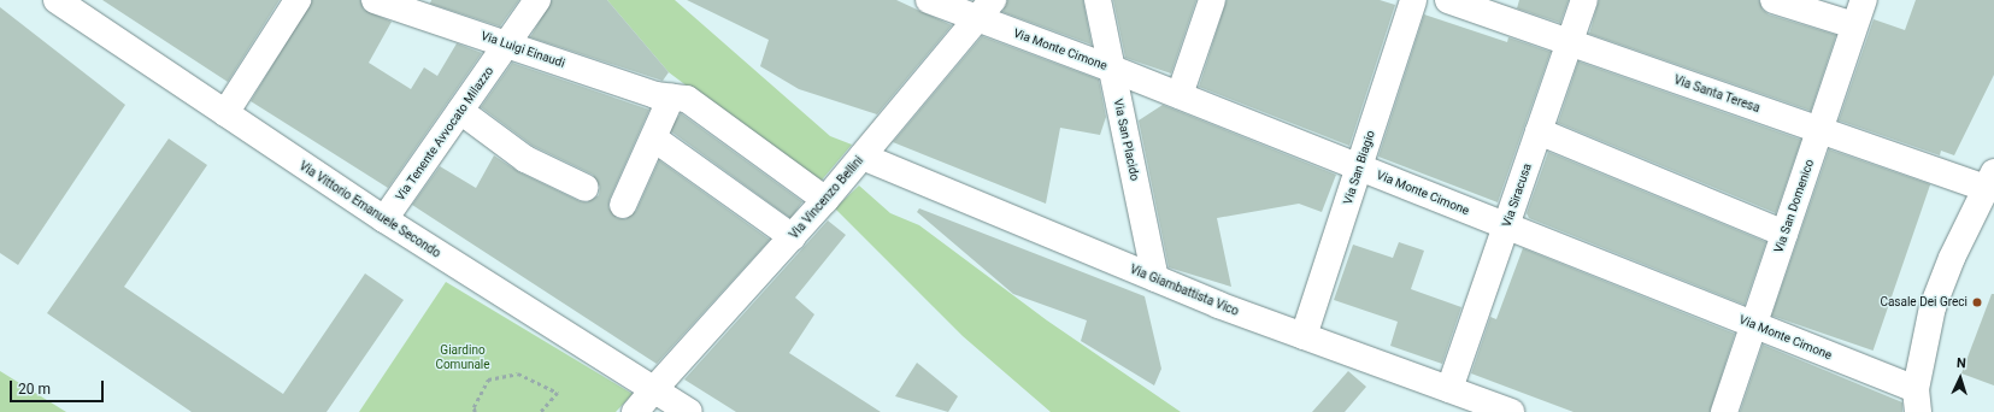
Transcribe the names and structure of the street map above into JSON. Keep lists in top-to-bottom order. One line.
{"streets":{"street":["Via Luigi Einaudi","Via Monte Cimone","Via Santa Teresa","Via Tenente Avvocato Milazzo","Via San Placido","Via San Biagio","Via Siracusa","Via Vincenzo Bellini","Via San Domenico","Via Vittorio Emanuele Secondo","Via Giambattista Vico"]},"crossings":[["Via Luigi Einaudi","Via Tenente Avvocato Milazzo"],["Via Luigi Einaudi","Via Vincenzo Bellini"],["Via Monte Cimone","Via San Placido"],["Via Monte Cimone","Via San Biagio"],["Via Monte Cimone","Via Siracusa"],["Via Monte Cimone","Via Vincenzo Bellini"],["Via Monte Cimone","Via San Domenico"],["Via Santa Teresa","Via Siracusa"],["Via Santa Teresa","Via San Domenico"],["Via Tenente Avvocato Milazzo","Via Vittorio Emanuele Secondo"],["Via San Placido","Via Giambattista Vico"],["Via San Biagio","Via Giambattista Vico"],["Via Siracusa","Via Giambattista Vico"],["Via Vincenzo Bellini","Via Vittorio Emanuele Secondo"],["Via Vincenzo Bellini","Via Giambattista Vico"]],"parks":["Giardino Comunale"],"places":["Casale Dei Greci"],"scale_bar":"20 m","north":"top"}
